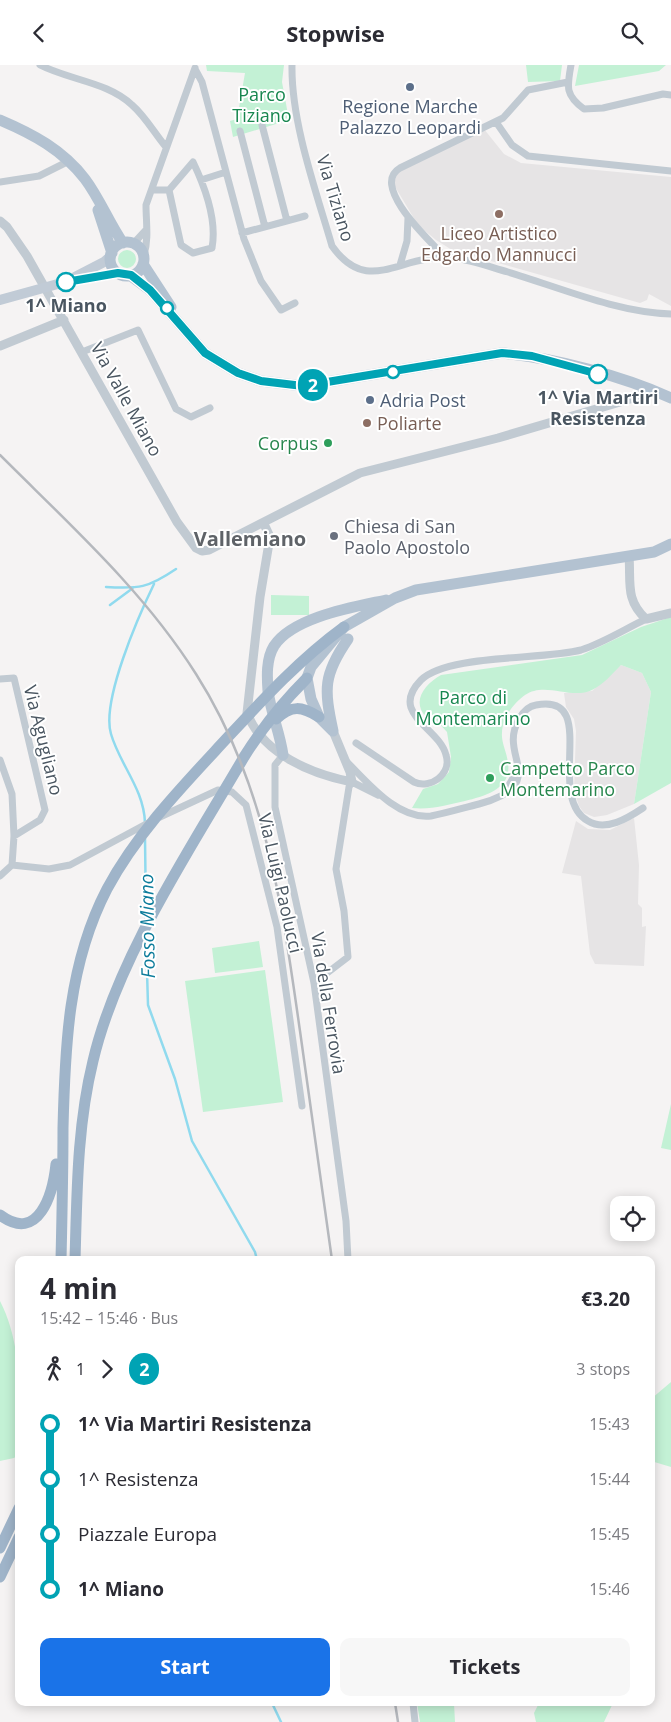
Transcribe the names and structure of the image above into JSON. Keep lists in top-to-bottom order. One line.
{"streets":{"street":["Via Tiziano","Via Valle Miano","Via Agugliano","Via Luigi Paolucci","Via della Ferrovia"]},"districts":["Vallemiano"],"water":["Fosso Miano"],"parks":["Parco Tiziano","Parco di Montemarino"],"places":["Regione Marche Palazzo Leopardi","Liceo Artistico Edgardo Mannucci","1^ Miano","1^ Via Martiri Resistenza","Adria Post","Poliarte","Corpus","Chiesa di San Paolo Apostolo","Campetto Parco Montemarino"],"lines":["bus line 2"],"page":{"header":"Stopwise","on_map":"2","heading":["4 min","15:42 – 15:46 · Bus","€3.20"],"legs":["1","2","3 stops"],"list":[{"name":"1^ Via Martiri Resistenza","value":"15:43"},{"name":"1^ Resistenza","value":"15:44"},{"name":"Piazzale Europa","value":"15:45"},{"name":"1^ Miano","value":"15:46"}],"buttons":["Start","Tickets"]}}
